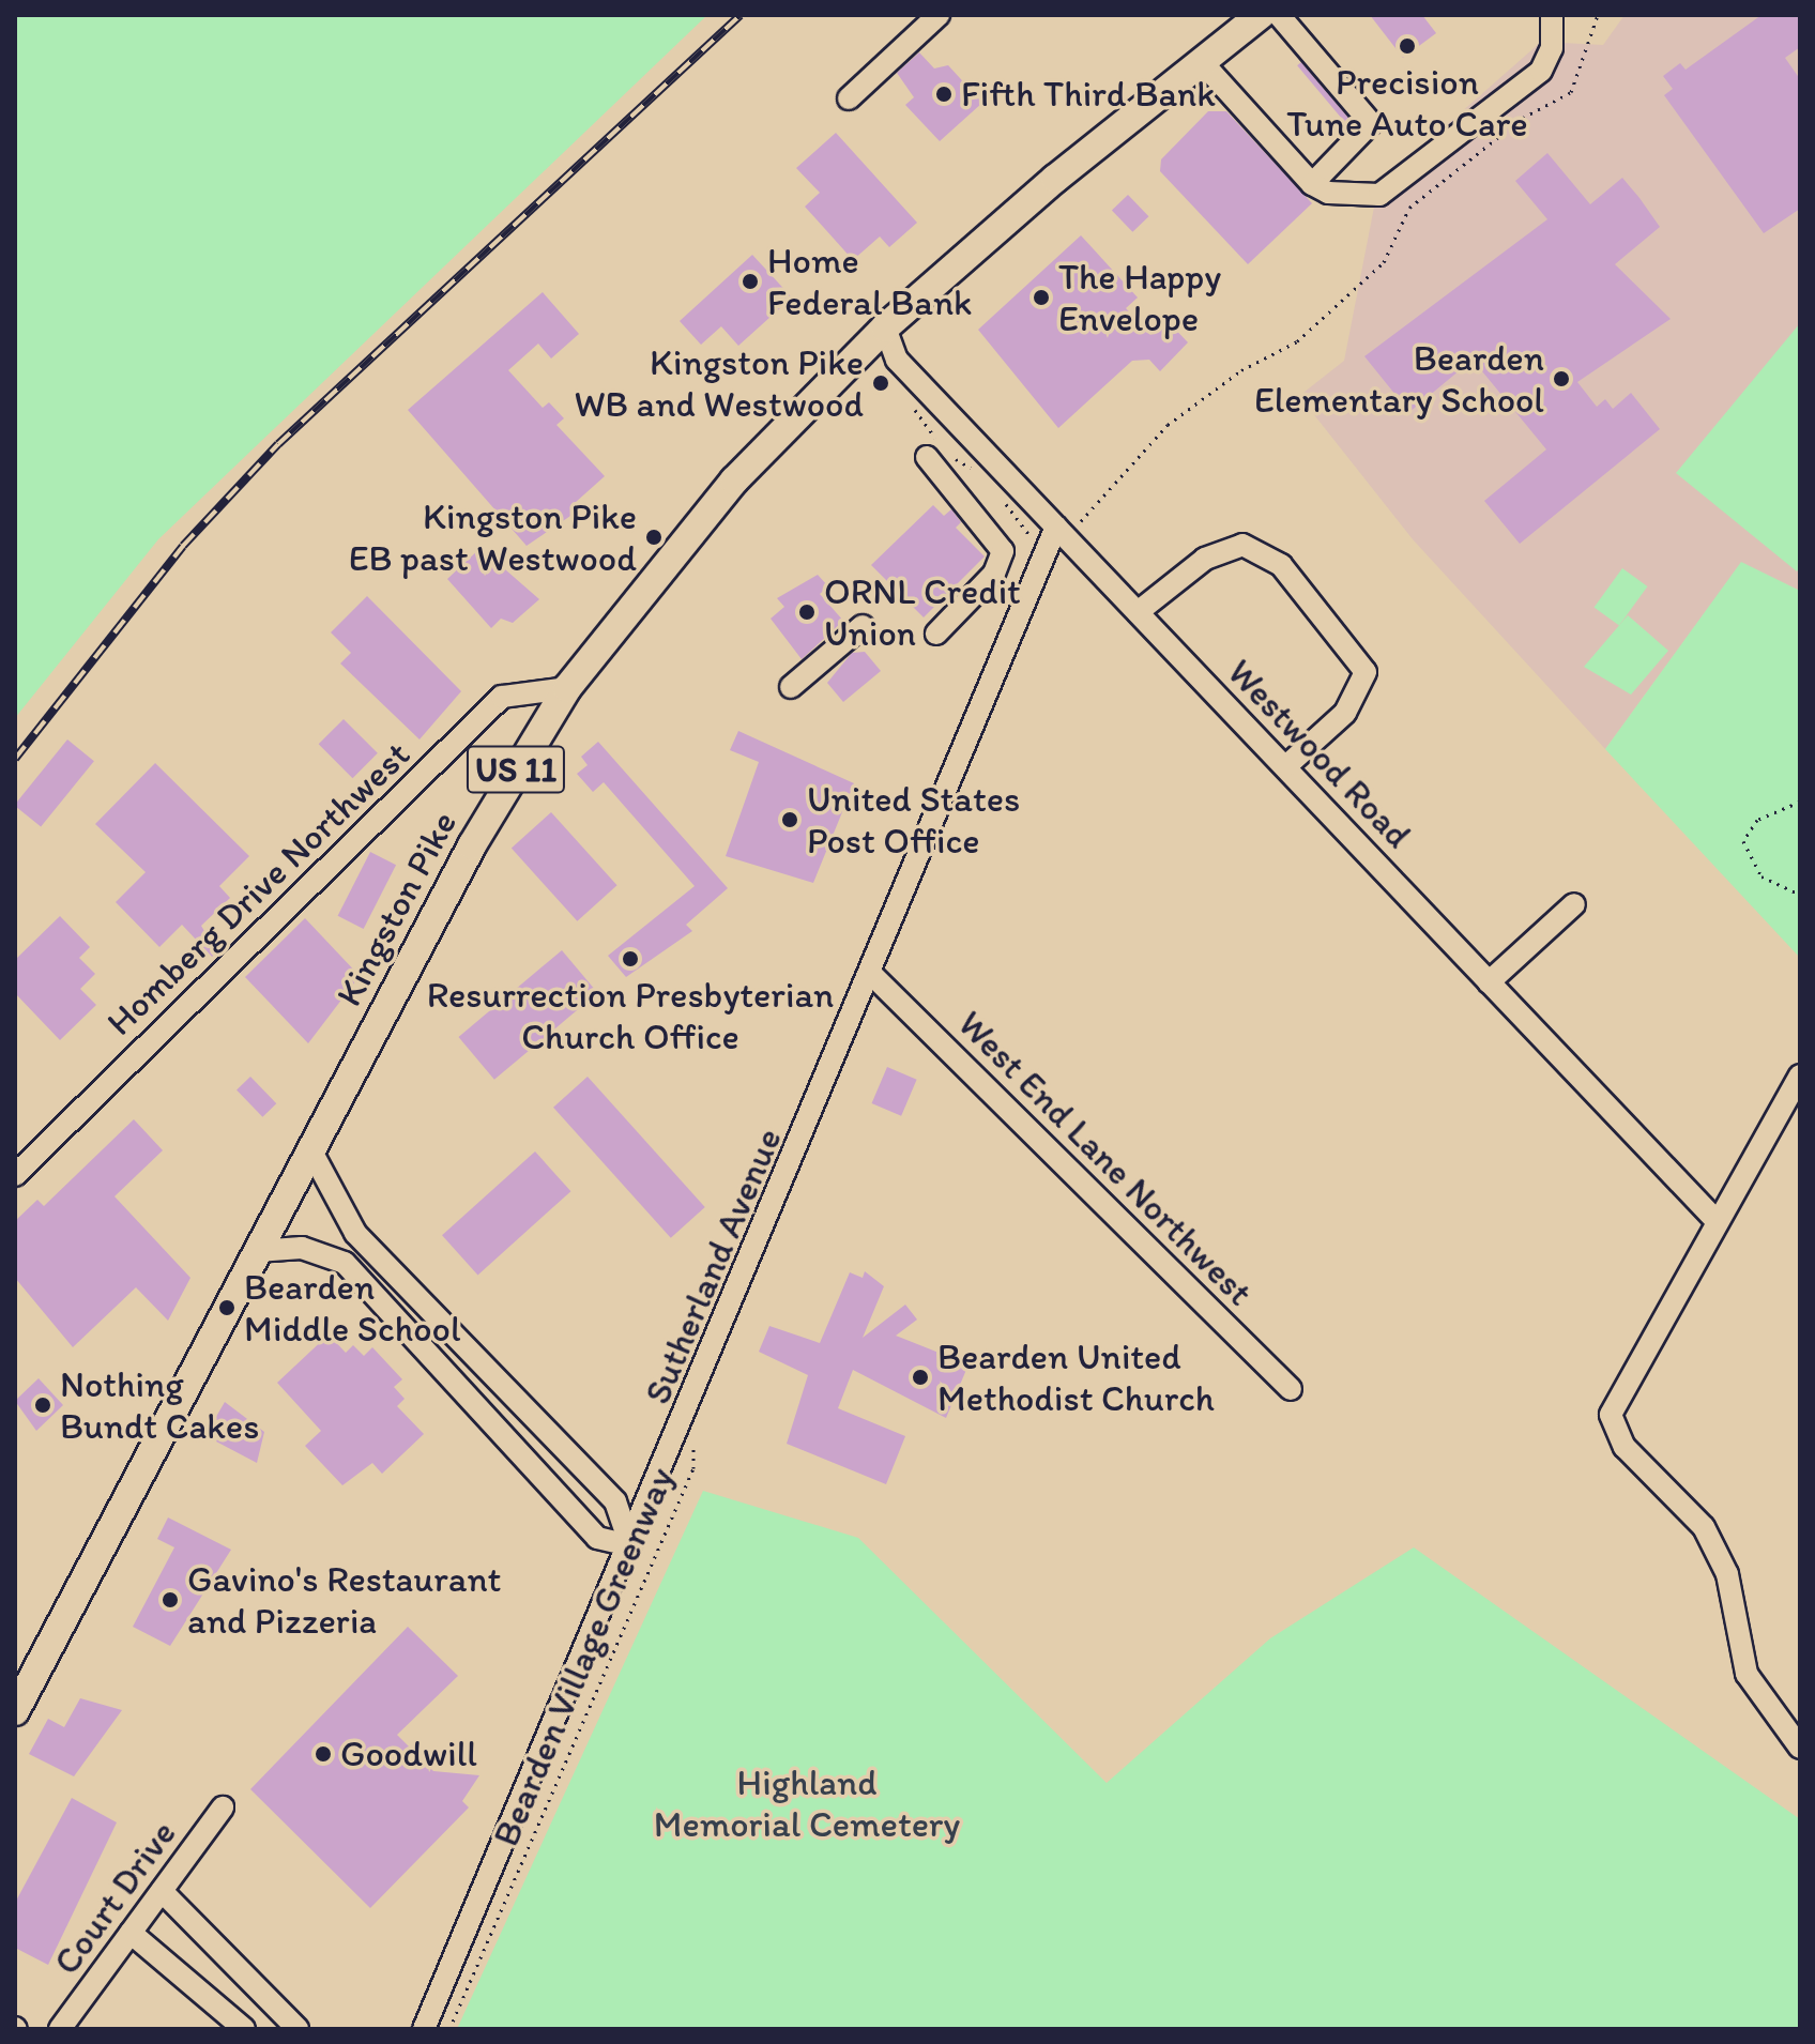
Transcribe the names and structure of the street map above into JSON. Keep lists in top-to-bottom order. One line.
{"streets":{"main road":["US 11","Kingston Pike"],"street":["Westwood Road","Homberg Drive Northwest","West End Lane Northwest","Sutherland Avenue","Court Drive"],"path":["Bearden Village Greenway"]},"crossings":[["Westwood Road","Kingston Pike"],["Westwood Road","Sutherland Avenue"],["Homberg Drive Northwest","Kingston Pike"],["West End Lane Northwest","Sutherland Avenue"]],"parks":["Highland Memorial Cemetery"],"places":["Precision Tune Auto Care","Fifth Third Bank","Home Federal Bank","The Happy Envelope","Bearden Elementary School","Kingston Pike WB and Westwood","Kingston Pike EB past Westwood","ORNL Credit Union","United States Post Office","Resurrection Presbyterian Church Office","Bearden Middle School","Bearden United Methodist Church","Nothing Bundt Cakes","Gavino's Restaurant and Pizzeria","Goodwill"]}
